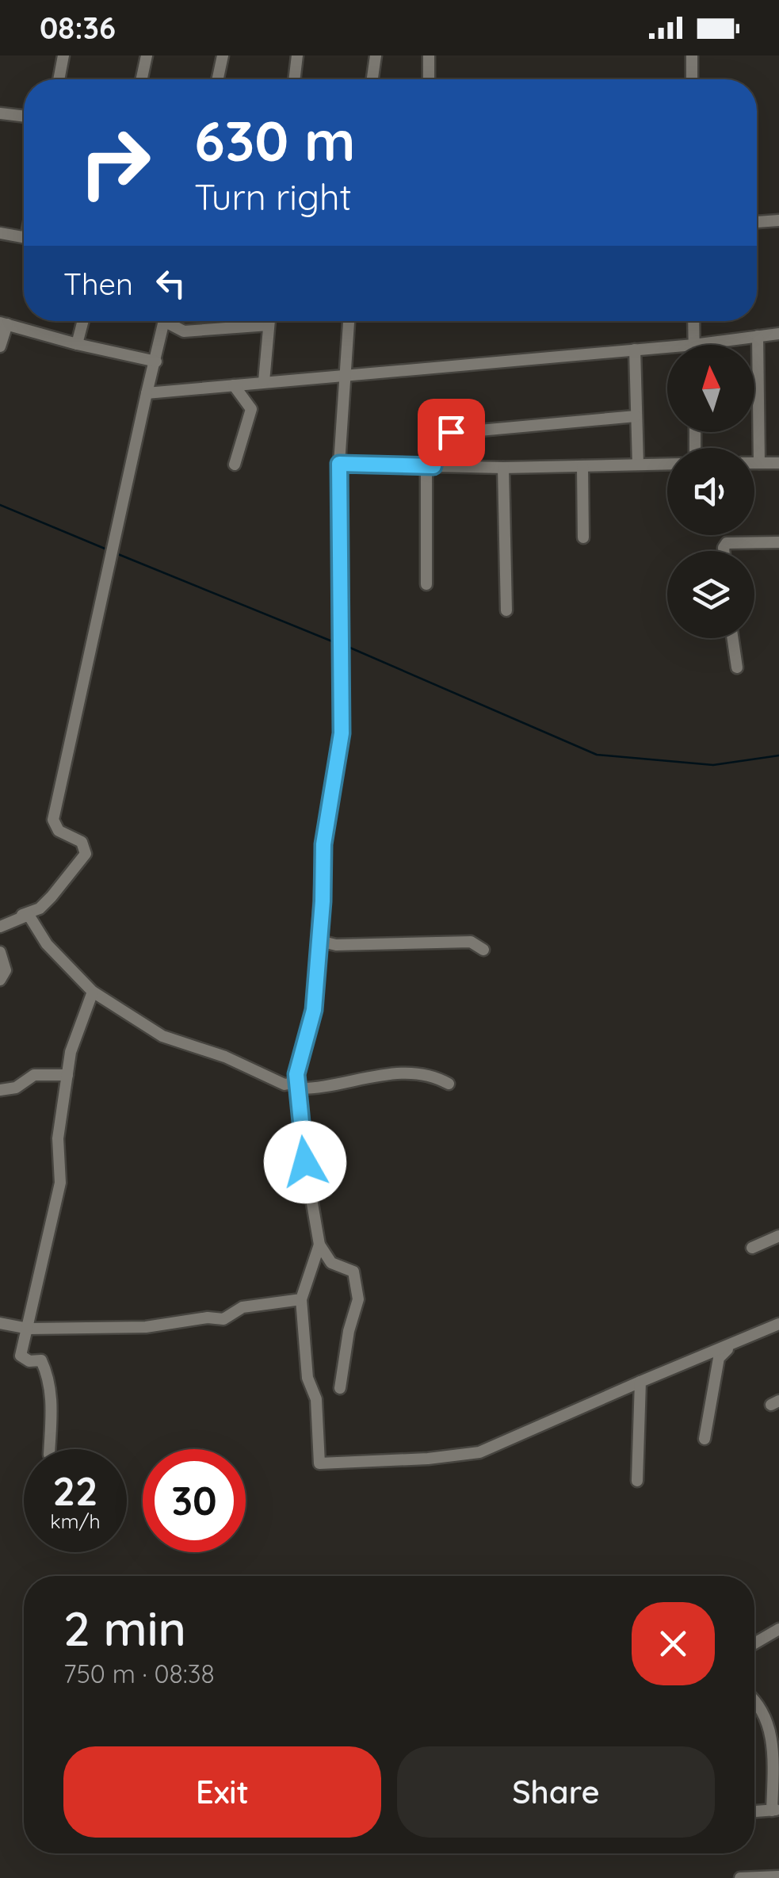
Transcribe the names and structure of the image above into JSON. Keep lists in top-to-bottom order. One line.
{"north":"top","page":{"status":"08:36","turn":["630 m","Turn right"],"then":"Then","speed":"22 km/h","limit":"30","heading":["2 min","750 m · 08:38"],"buttons":["Exit","Share"]}}
